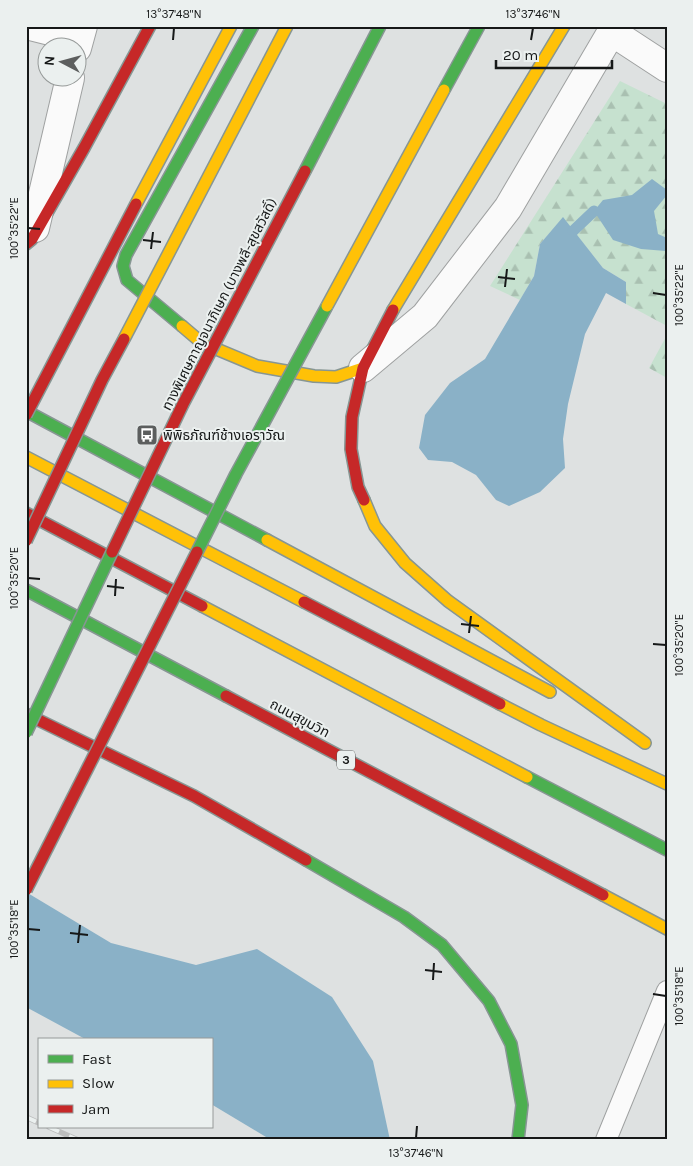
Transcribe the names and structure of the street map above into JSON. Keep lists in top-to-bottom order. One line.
{"streets":{"highway":["ทางพิเศษกาญจนาภิเษก (บางพลี-สุขสวัสดิ์)","ถนนสุขุมวิท","3"]},"places":{"bus stop":["พิพิธภัณฑ์ช้างเอราวัณ"]},"legend":["Fast","Slow","Jam"],"scale_bar":"20 m","north":"left","coordinates":["13°37'48\"N","13°37'46\"N","100°35'22\"E","100°35'20\"E","100°35'18\"E"]}
